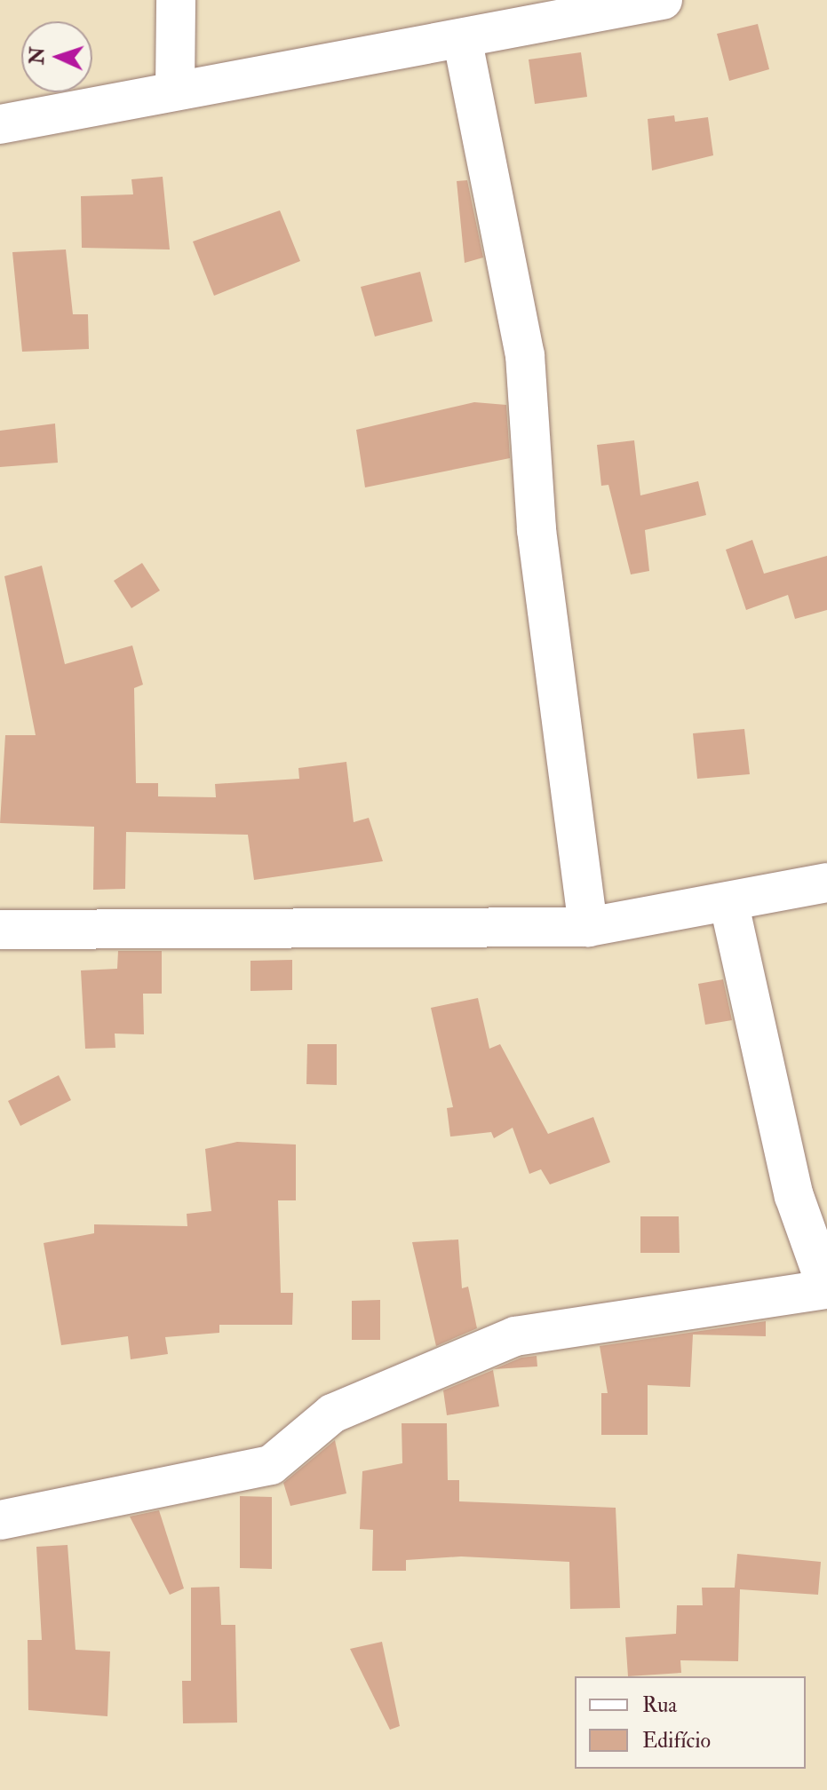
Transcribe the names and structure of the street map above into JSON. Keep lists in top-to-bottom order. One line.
{"legend":["Rua","Edifício"],"north":"left"}
